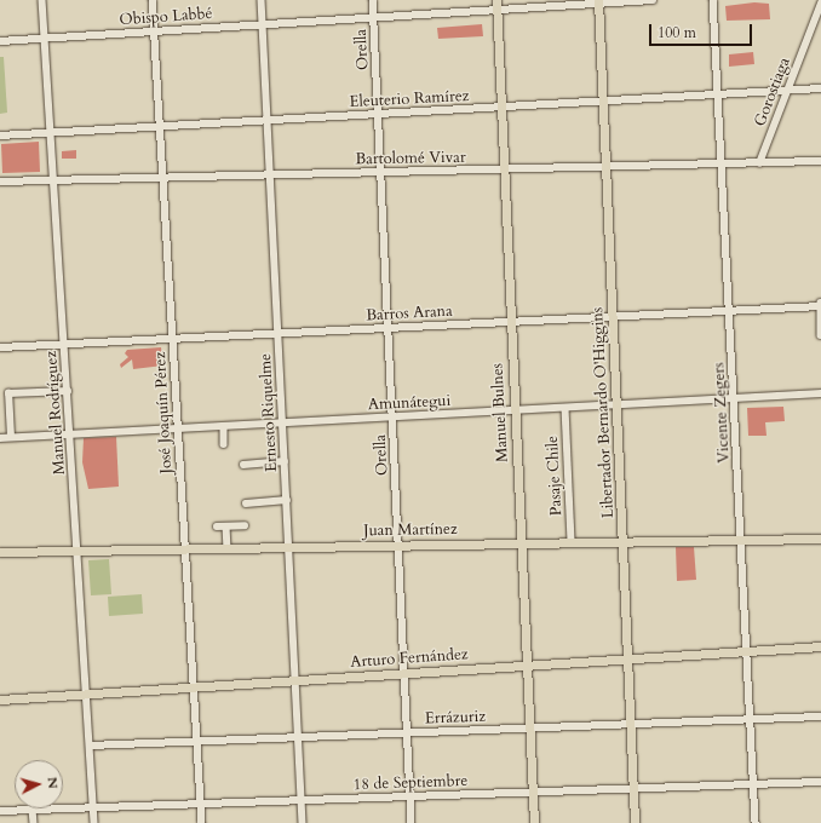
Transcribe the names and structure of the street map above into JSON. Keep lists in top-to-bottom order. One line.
{"streets":{"main road":["Manuel Bulnes","Libertador Bernardo O'Higgins","Juan Martínez","Arturo Fernández"],"street":["Obispo Labbé","Orella","Gorostiaga","Eleuterio Ramírez","Bartolomé Vivar","Barros Arana","Amunátegui","Manuel Rodríguez","José Joaquín Pérez","Ernesto Riquelme","Vicente Zegers","Pasaje Chile","Errázuriz","18 de Septiembre"]},"crossings":[["Obispo Labbé","Orella"],["Obispo Labbé","Manuel Rodríguez"],["Obispo Labbé","José Joaquín Pérez"],["Obispo Labbé","Ernesto Riquelme"],["Obispo Labbé","Manuel Bulnes"],["Obispo Labbé","Libertador Bernardo O'Higgins"],["Orella","Eleuterio Ramírez"],["Orella","Bartolomé Vivar"],["Orella","Barros Arana"],["Orella","Amunátegui"],["Orella","Juan Martínez"],["Orella","Arturo Fernández"],["Orella","Errázuriz"],["Orella","18 de Septiembre"],["Gorostiaga","Eleuterio Ramírez"],["Gorostiaga","Bartolomé Vivar"],["Eleuterio Ramírez","Manuel Rodríguez"],["Eleuterio Ramírez","José Joaquín Pérez"],["Eleuterio Ramírez","Ernesto Riquelme"],["Eleuterio Ramírez","Manuel Bulnes"],["Eleuterio Ramírez","Libertador Bernardo O'Higgins"],["Eleuterio Ramírez","Vicente Zegers"],["Bartolomé Vivar","Manuel Rodríguez"],["Bartolomé Vivar","José Joaquín Pérez"],["Bartolomé Vivar","Ernesto Riquelme"],["Bartolomé Vivar","Manuel Bulnes"],["Bartolomé Vivar","Libertador Bernardo O'Higgins"],["Bartolomé Vivar","Vicente Zegers"],["Barros Arana","Manuel Rodríguez"],["Barros Arana","José Joaquín Pérez"],["Barros Arana","Ernesto Riquelme"],["Barros Arana","Manuel Bulnes"],["Barros Arana","Libertador Bernardo O'Higgins"],["Barros Arana","Vicente Zegers"],["Amunátegui","Manuel Rodríguez"],["Amunátegui","José Joaquín Pérez"],["Amunátegui","Ernesto Riquelme"],["Amunátegui","Manuel Bulnes"],["Amunátegui","Libertador Bernardo O'Higgins"],["Amunátegui","Vicente Zegers"],["Amunátegui","Pasaje Chile"],["Manuel Rodríguez","Juan Martínez"],["Manuel Rodríguez","Arturo Fernández"],["Manuel Rodríguez","Errázuriz"],["Manuel Rodríguez","18 de Septiembre"],["José Joaquín Pérez","Juan Martínez"],["José Joaquín Pérez","Arturo Fernández"],["José Joaquín Pérez","Errázuriz"],["José Joaquín Pérez","18 de Septiembre"],["Ernesto Riquelme","Juan Martínez"],["Ernesto Riquelme","Arturo Fernández"],["Ernesto Riquelme","Errázuriz"],["Ernesto Riquelme","18 de Septiembre"],["Manuel Bulnes","Juan Martínez"],["Manuel Bulnes","Arturo Fernández"],["Manuel Bulnes","Errázuriz"],["Manuel Bulnes","18 de Septiembre"],["Libertador Bernardo O'Higgins","Juan Martínez"],["Libertador Bernardo O'Higgins","Arturo Fernández"],["Libertador Bernardo O'Higgins","Errázuriz"],["Libertador Bernardo O'Higgins","18 de Septiembre"],["Vicente Zegers","Juan Martínez"],["Vicente Zegers","Arturo Fernández"],["Vicente Zegers","Errázuriz"],["Vicente Zegers","18 de Septiembre"],["Pasaje Chile","Juan Martínez"]],"scale_bar":"100 m","north":"right"}
